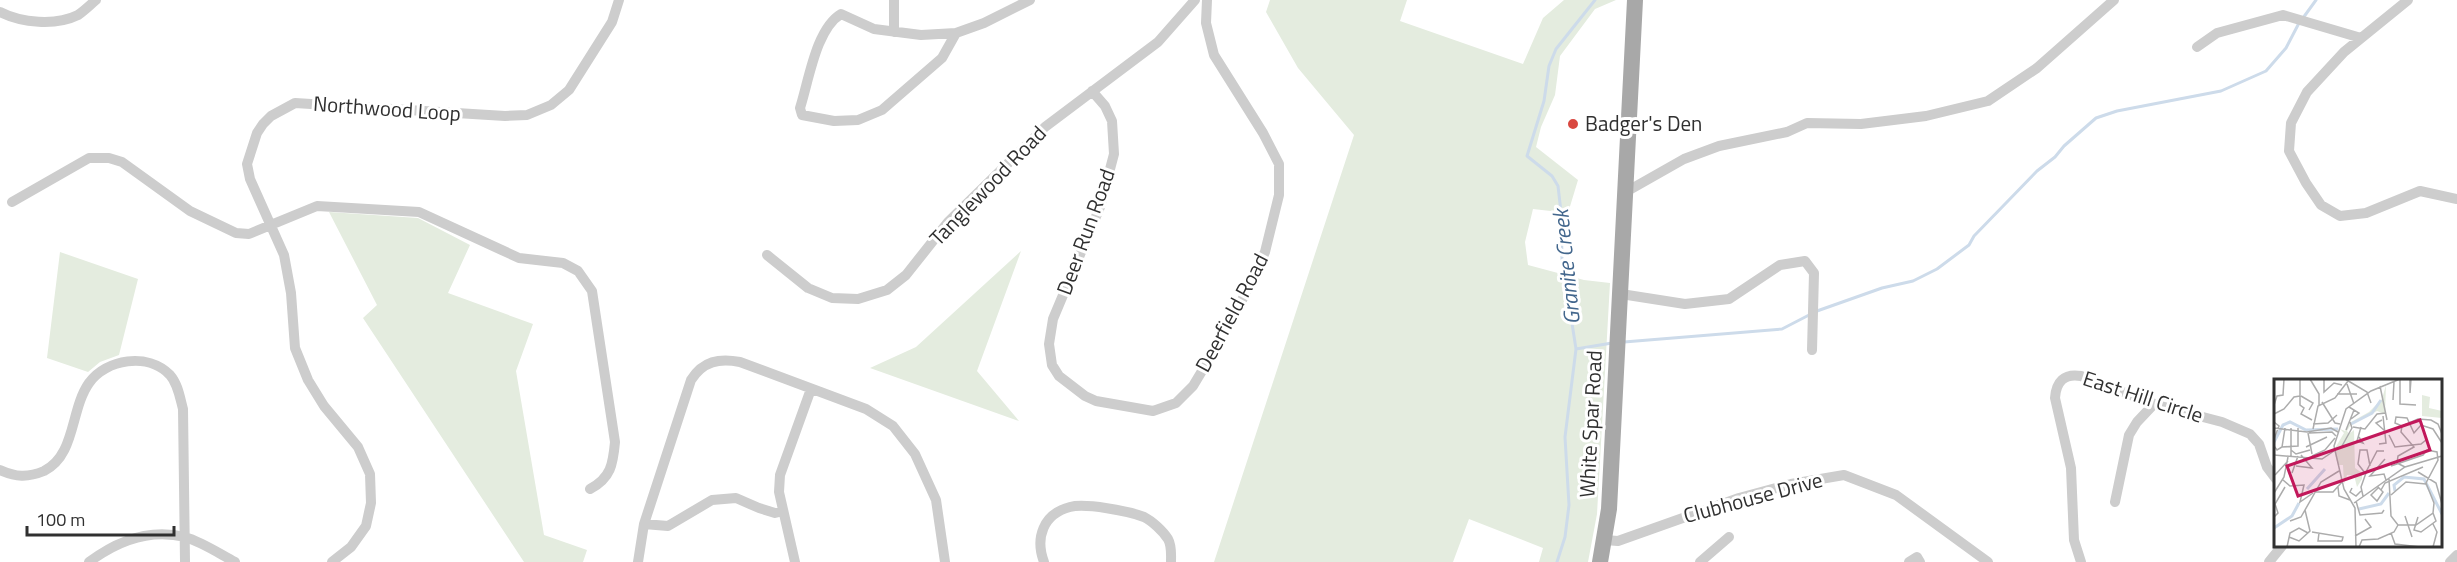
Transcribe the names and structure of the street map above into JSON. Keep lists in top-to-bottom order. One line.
{"streets":{"main road":["White Spar Road"],"street":["Northwood Loop","Tanglewood Road","Deer Run Road","Deerfield Road","East Hill Circle","Clubhouse Drive"]},"crossings":[["Tanglewood Road","Deer Run Road"],["Deer Run Road","Deerfield Road"],["White Spar Road","Clubhouse Drive"]],"water":["Granite Creek"],"places":["Badger's Den"],"scale_bar":"100 m"}
